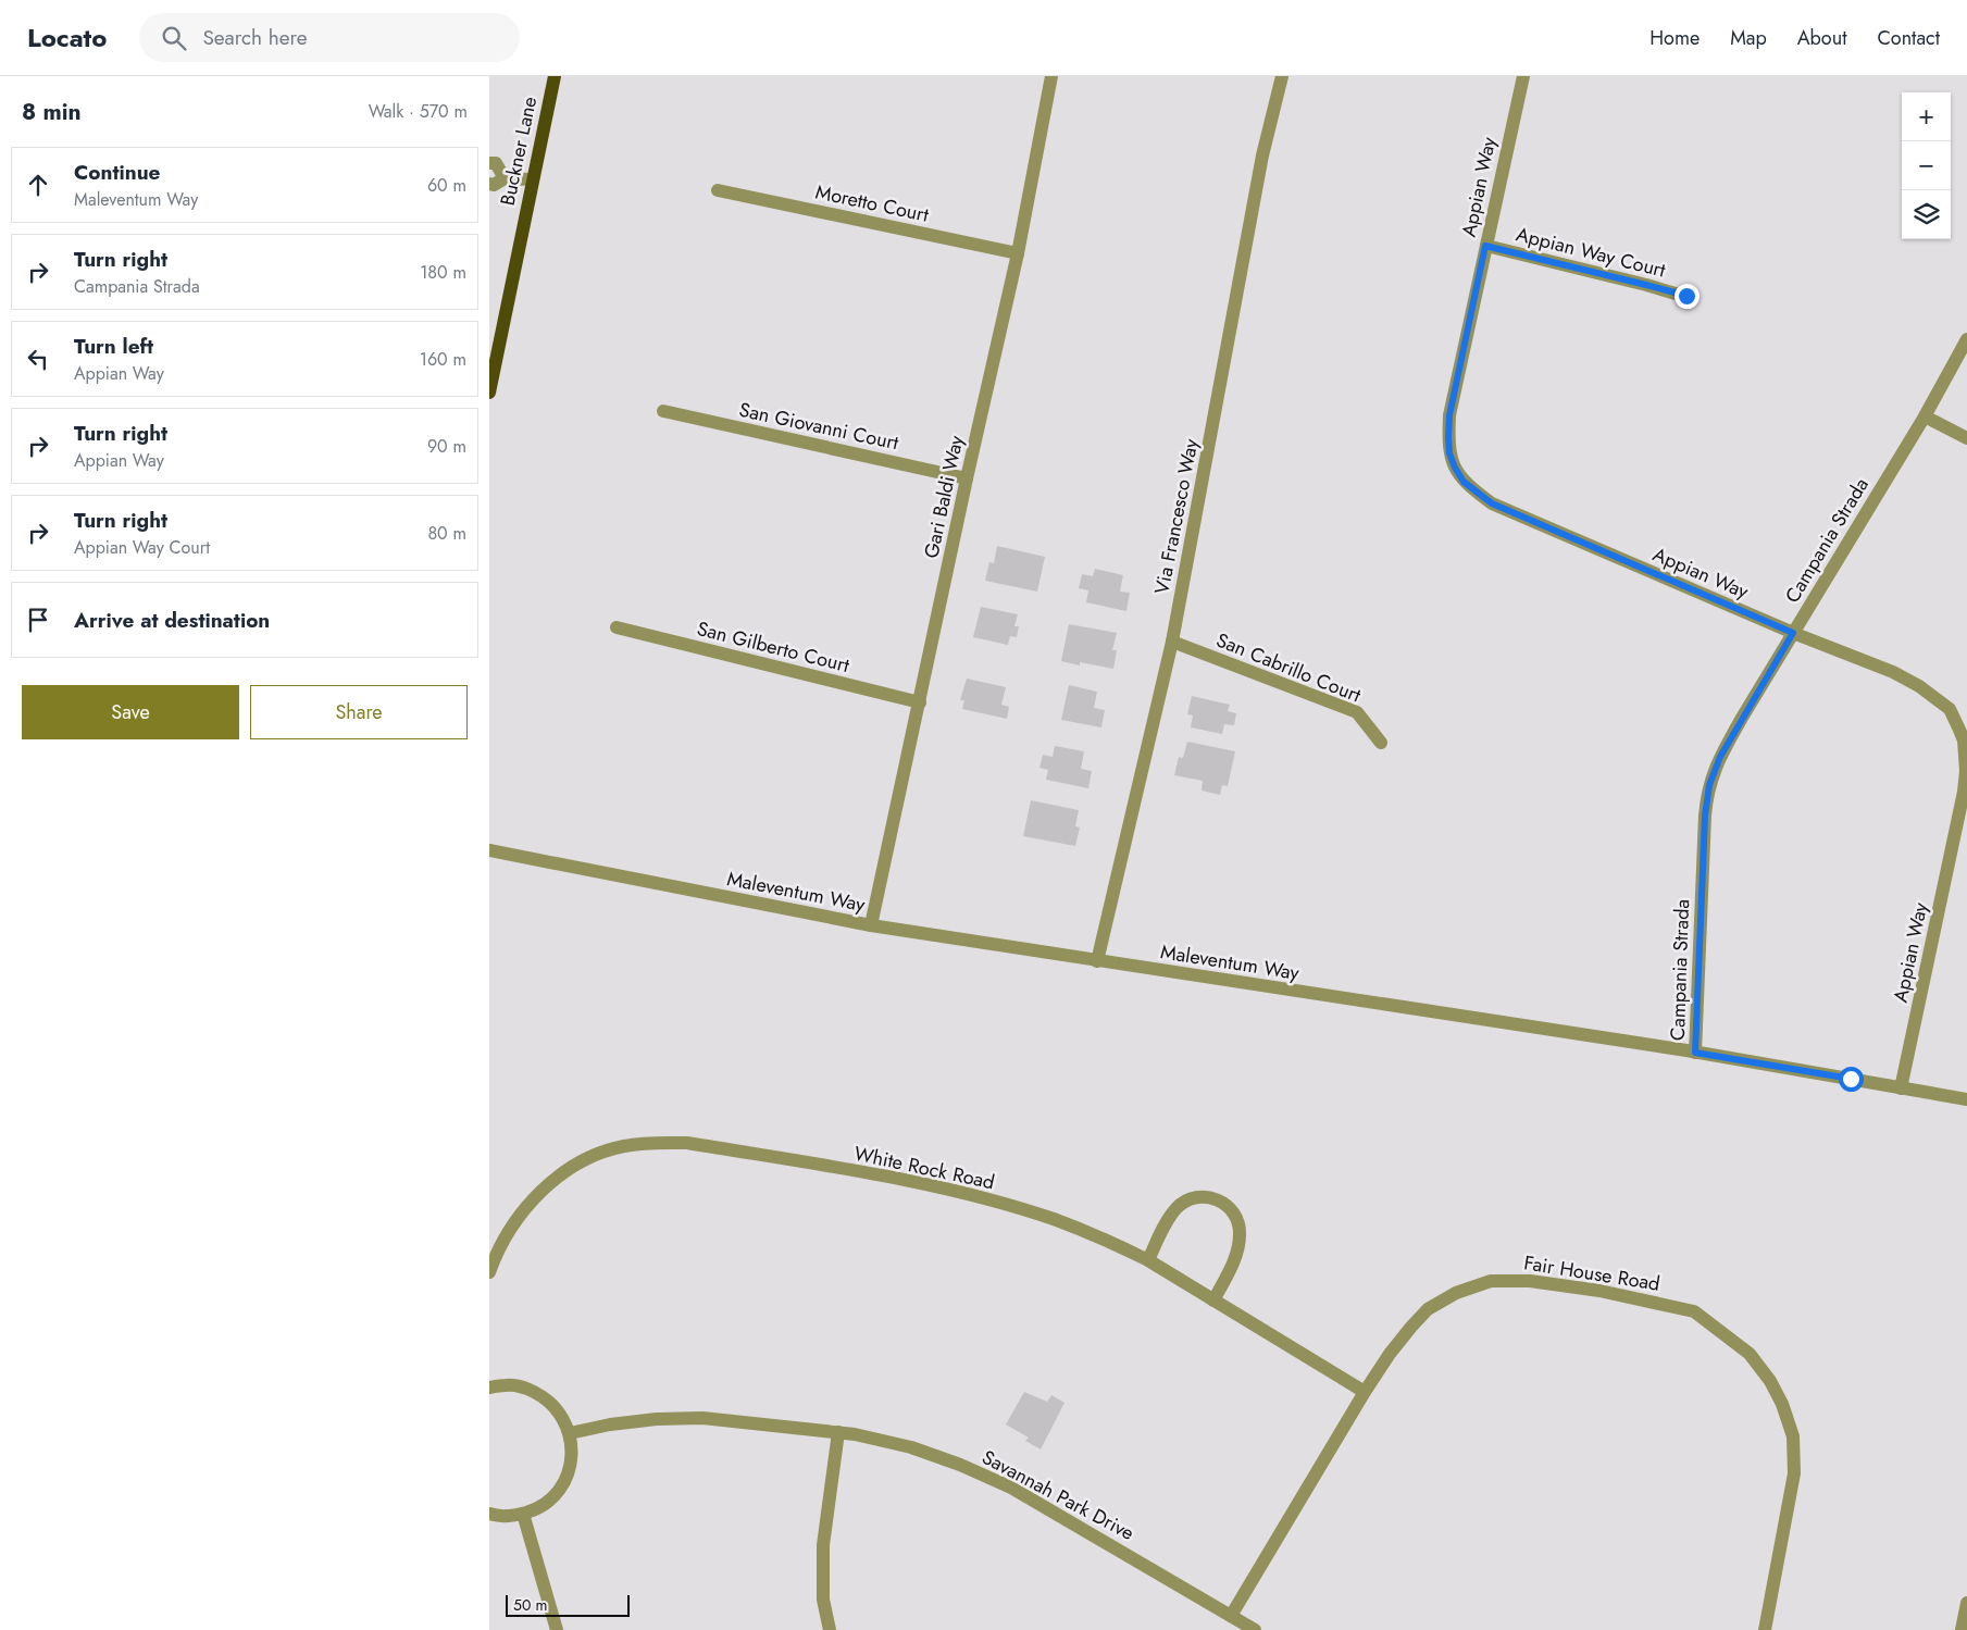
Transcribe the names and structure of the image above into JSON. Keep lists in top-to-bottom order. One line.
{"streets":{"main road":["Buckner Lane"],"street":["Appian Way","Moretto Court","Appian Way Court","San Giovanni Court","Gari Baldi Way","Via Francesco Way","Campania Strada","San Gilberto Court","San Cabrillo Court","Maleventum Way","White Rock Road","Fair House Road","Savannah Park Drive"]},"crossings":[["Appian Way","Appian Way Court"],["Appian Way","Campania Strada"],["Appian Way","Maleventum Way"],["Moretto Court","Gari Baldi Way"],["San Giovanni Court","Gari Baldi Way"],["Gari Baldi Way","San Gilberto Court"],["Gari Baldi Way","Maleventum Way"],["Via Francesco Way","San Cabrillo Court"],["Via Francesco Way","Maleventum Way"],["Campania Strada","Maleventum Way"],["White Rock Road","Fair House Road"],["Fair House Road","Savannah Park Drive"]],"scale_bar":"50 m","page":{"header":"Locato","search":"Search here","nav":["Home","Map","About","Contact"],"heading":["8 min","Walk · 570 m"],"map_buttons":["+","−"],"list":[["Continue","Maleventum Way","60 m"],["Turn right","Campania Strada","180 m"],["Turn left","Appian Way","160 m"],["Turn right","Appian Way","90 m"],["Turn right","Appian Way Court","80 m"],"Arrive at destination"],"buttons":["Save","Share"],"scale":"50 m"}}
